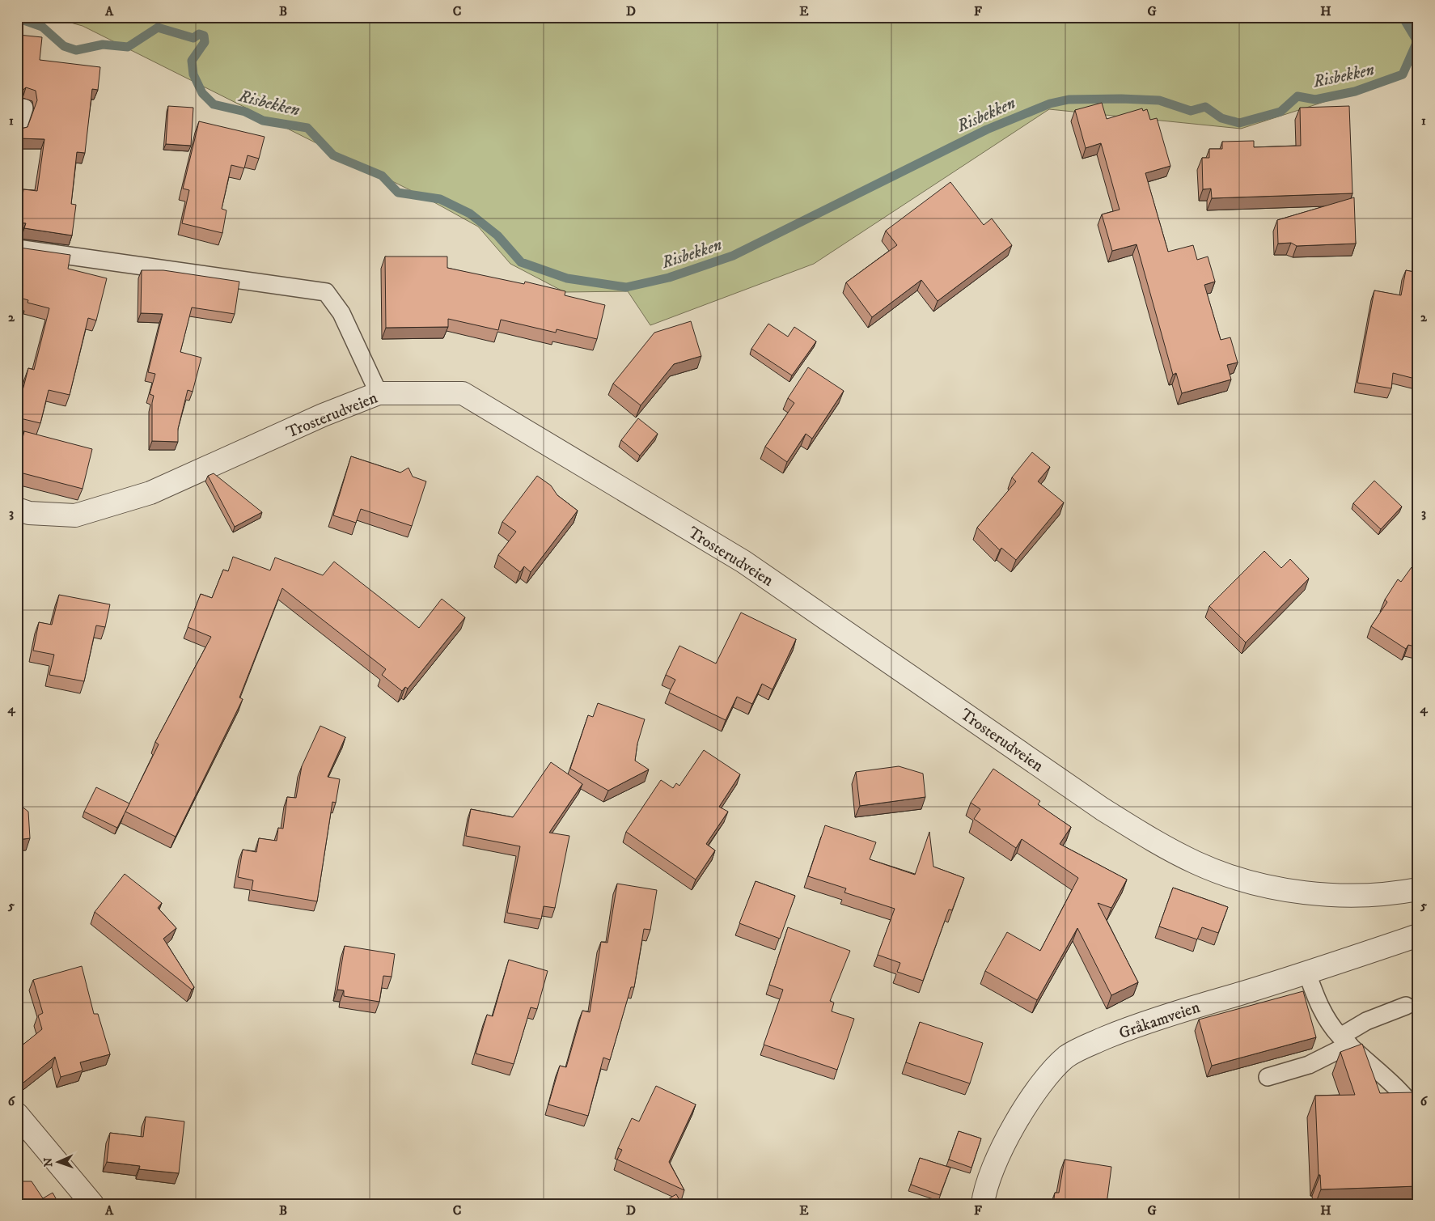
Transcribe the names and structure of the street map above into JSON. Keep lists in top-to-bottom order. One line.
{"streets":{"street":["Trosterudveien","Gråkamveien"]},"water":["Risbekken"],"north":"left","grid":{"columns":["A","B","C","D","E","F","G","H"],"rows":["1","2","3","4","5","6"]}}
